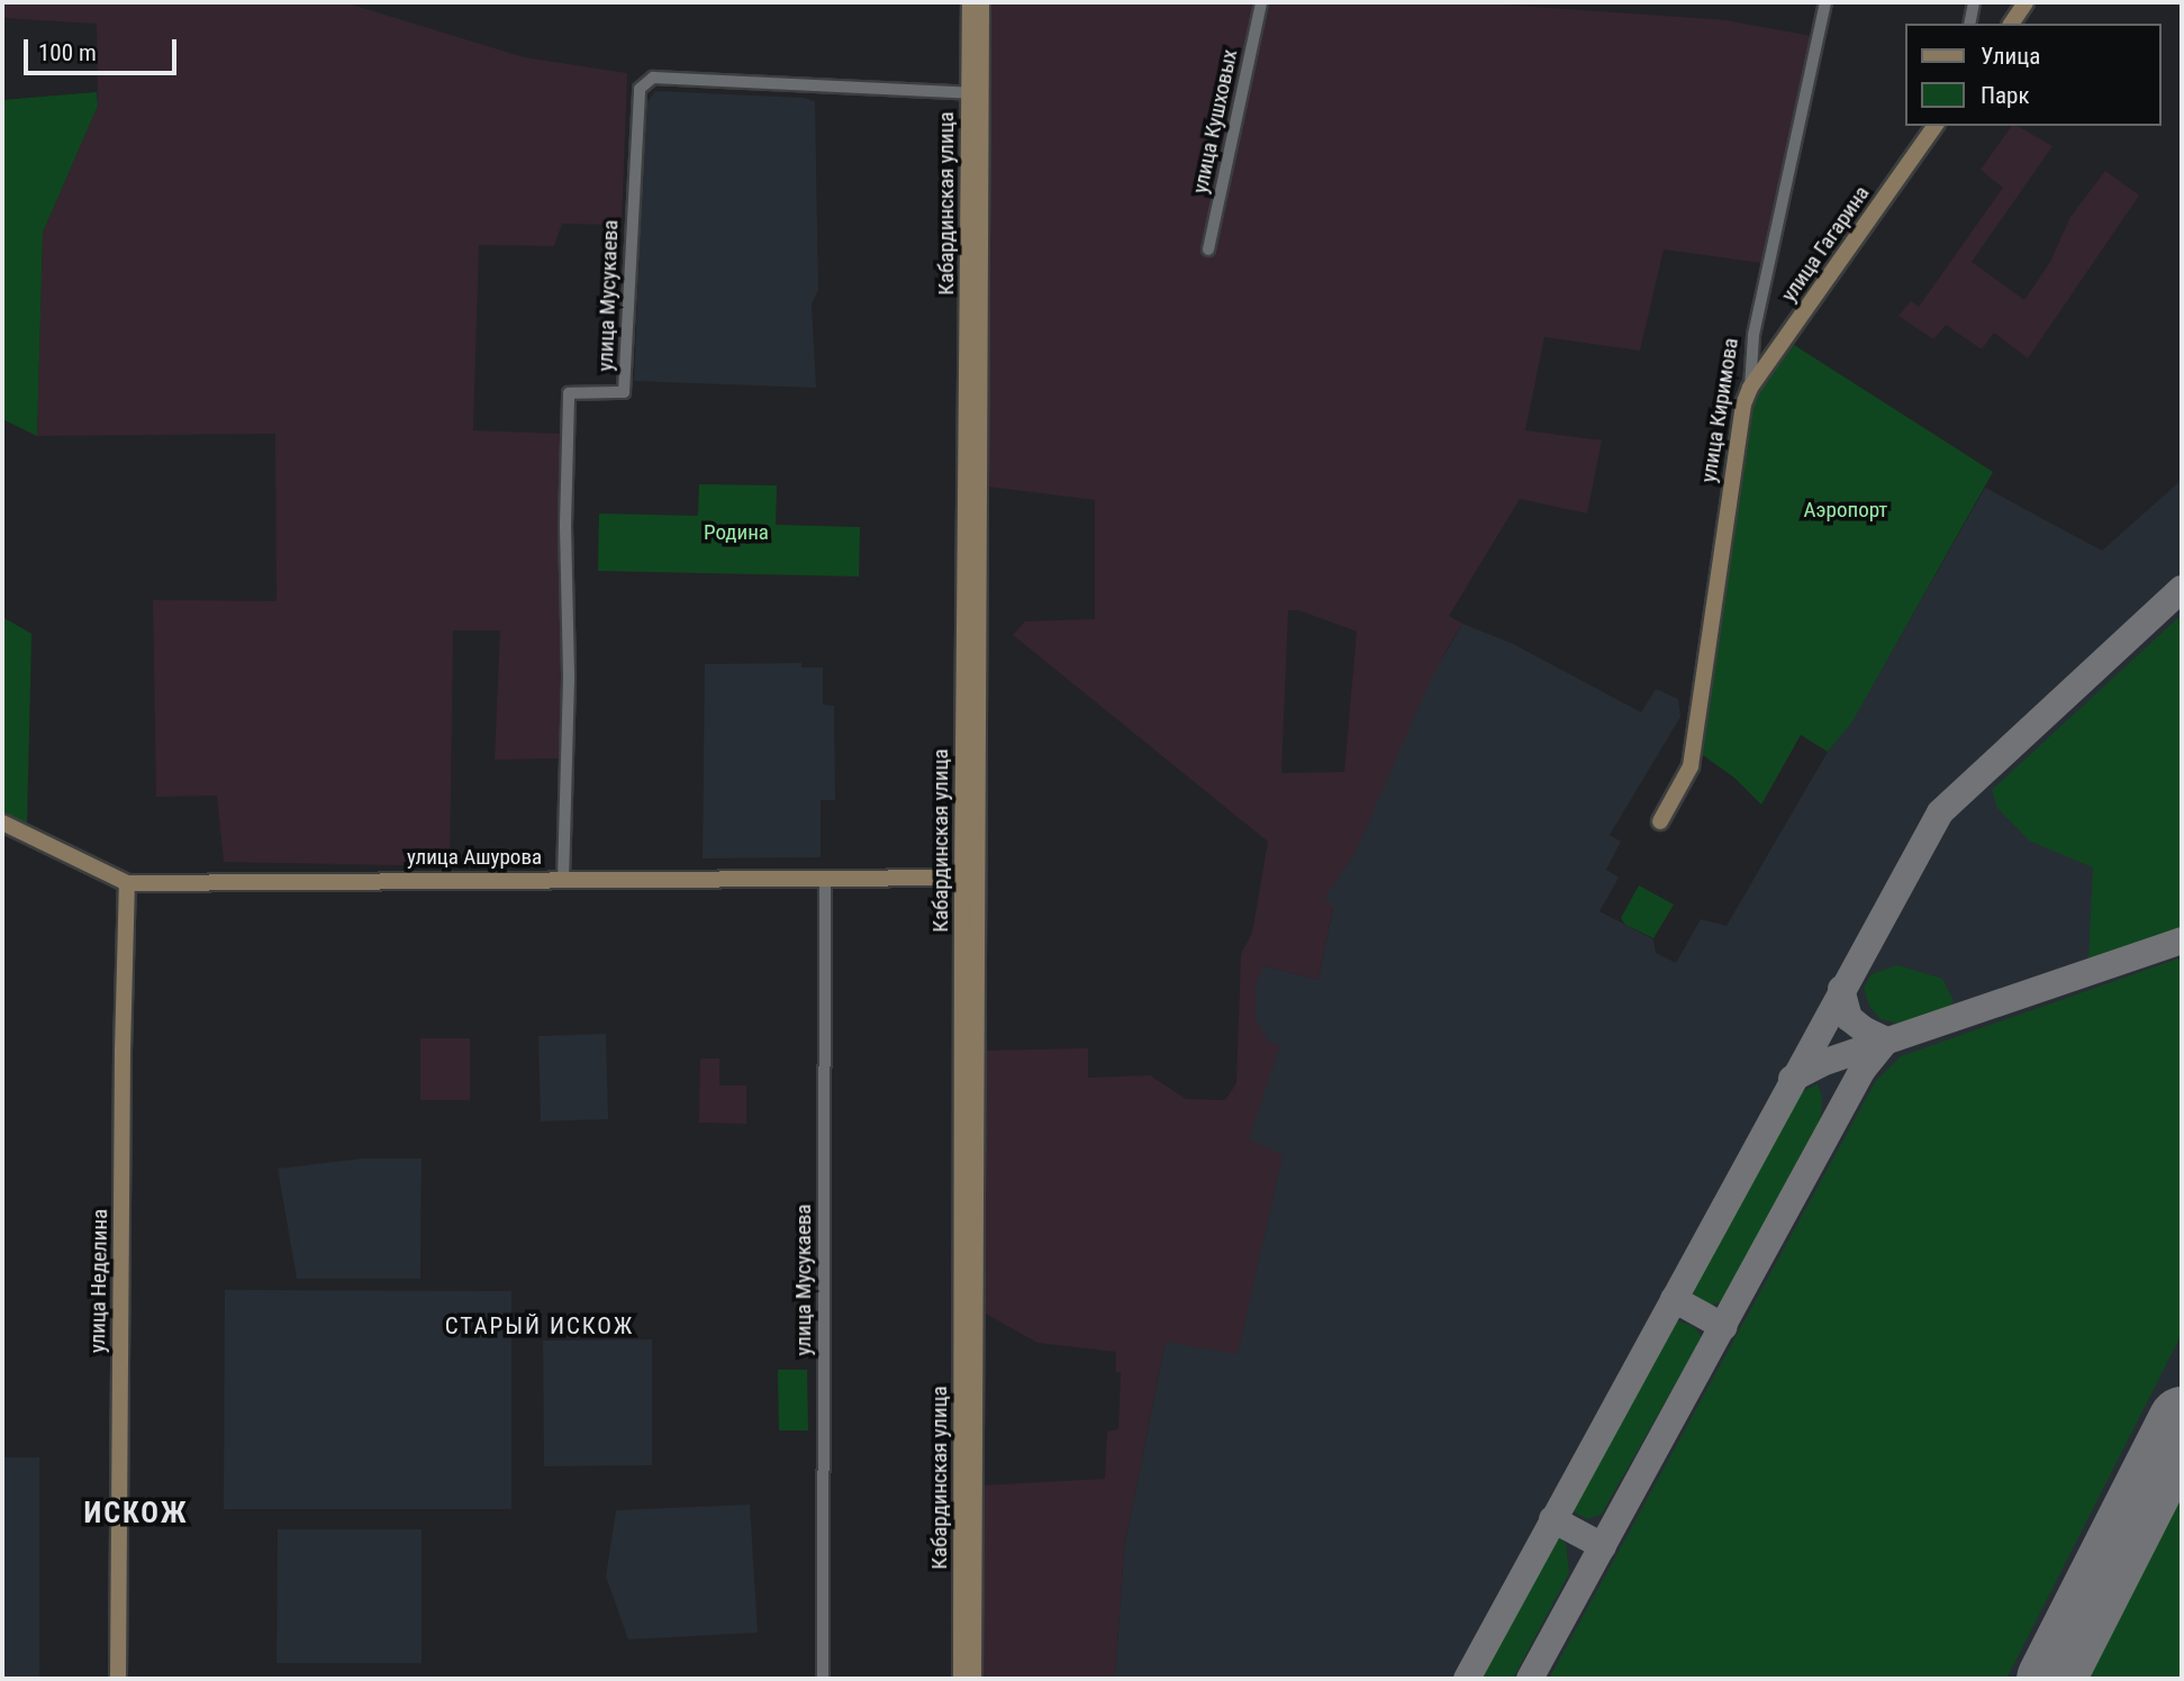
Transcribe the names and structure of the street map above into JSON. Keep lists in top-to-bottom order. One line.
{"streets":{"main road":["Кабардинская улица","улица Гагарина","улица Киримова","улица Ашурова","улица Неделина"],"street":["улица Кушховых","улица Мусукаева"]},"crossings":[["Кабардинская улица","улица Мусукаева"],["Кабардинская улица","улица Ашурова"],["улица Гагарина","улица Киримова"],["улица Мусукаева","улица Ашурова"],["улица Ашурова","улица Неделина"]],"districts":["СТАРЫЙ ИСКОЖ","ИСКОЖ"],"parks":["Аэропорт","Родина"],"legend":["Улица","Парк"],"scale_bar":"100 m"}
